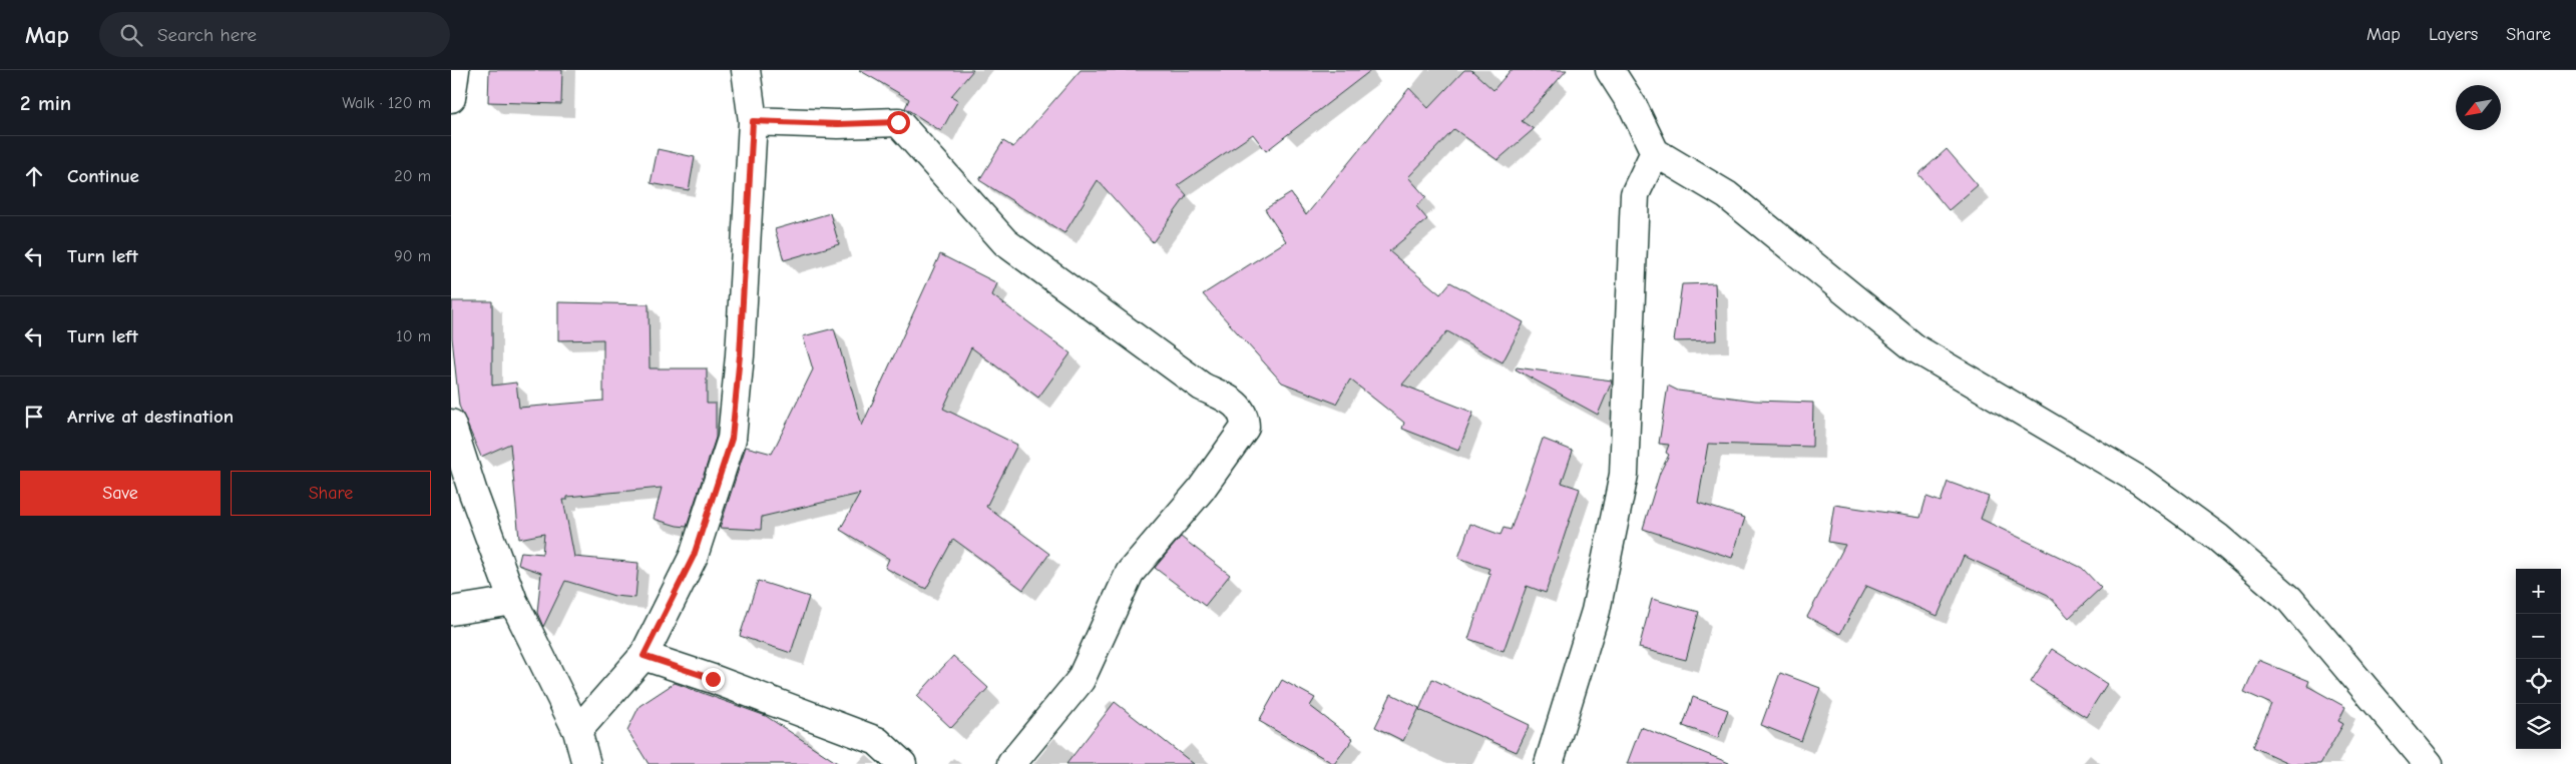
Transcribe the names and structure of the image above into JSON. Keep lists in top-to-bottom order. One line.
{"north":"bottom left","page":{"header":"Map","search":"Search here","nav":["Map","Layers","Share"],"heading":["2 min","Walk · 120 m"],"list":[["Continue","20 m"],["Turn left","90 m"],["Turn left","10 m"],"Arrive at destination"],"buttons":["Save","Share"],"map_buttons":["+","−"]}}
